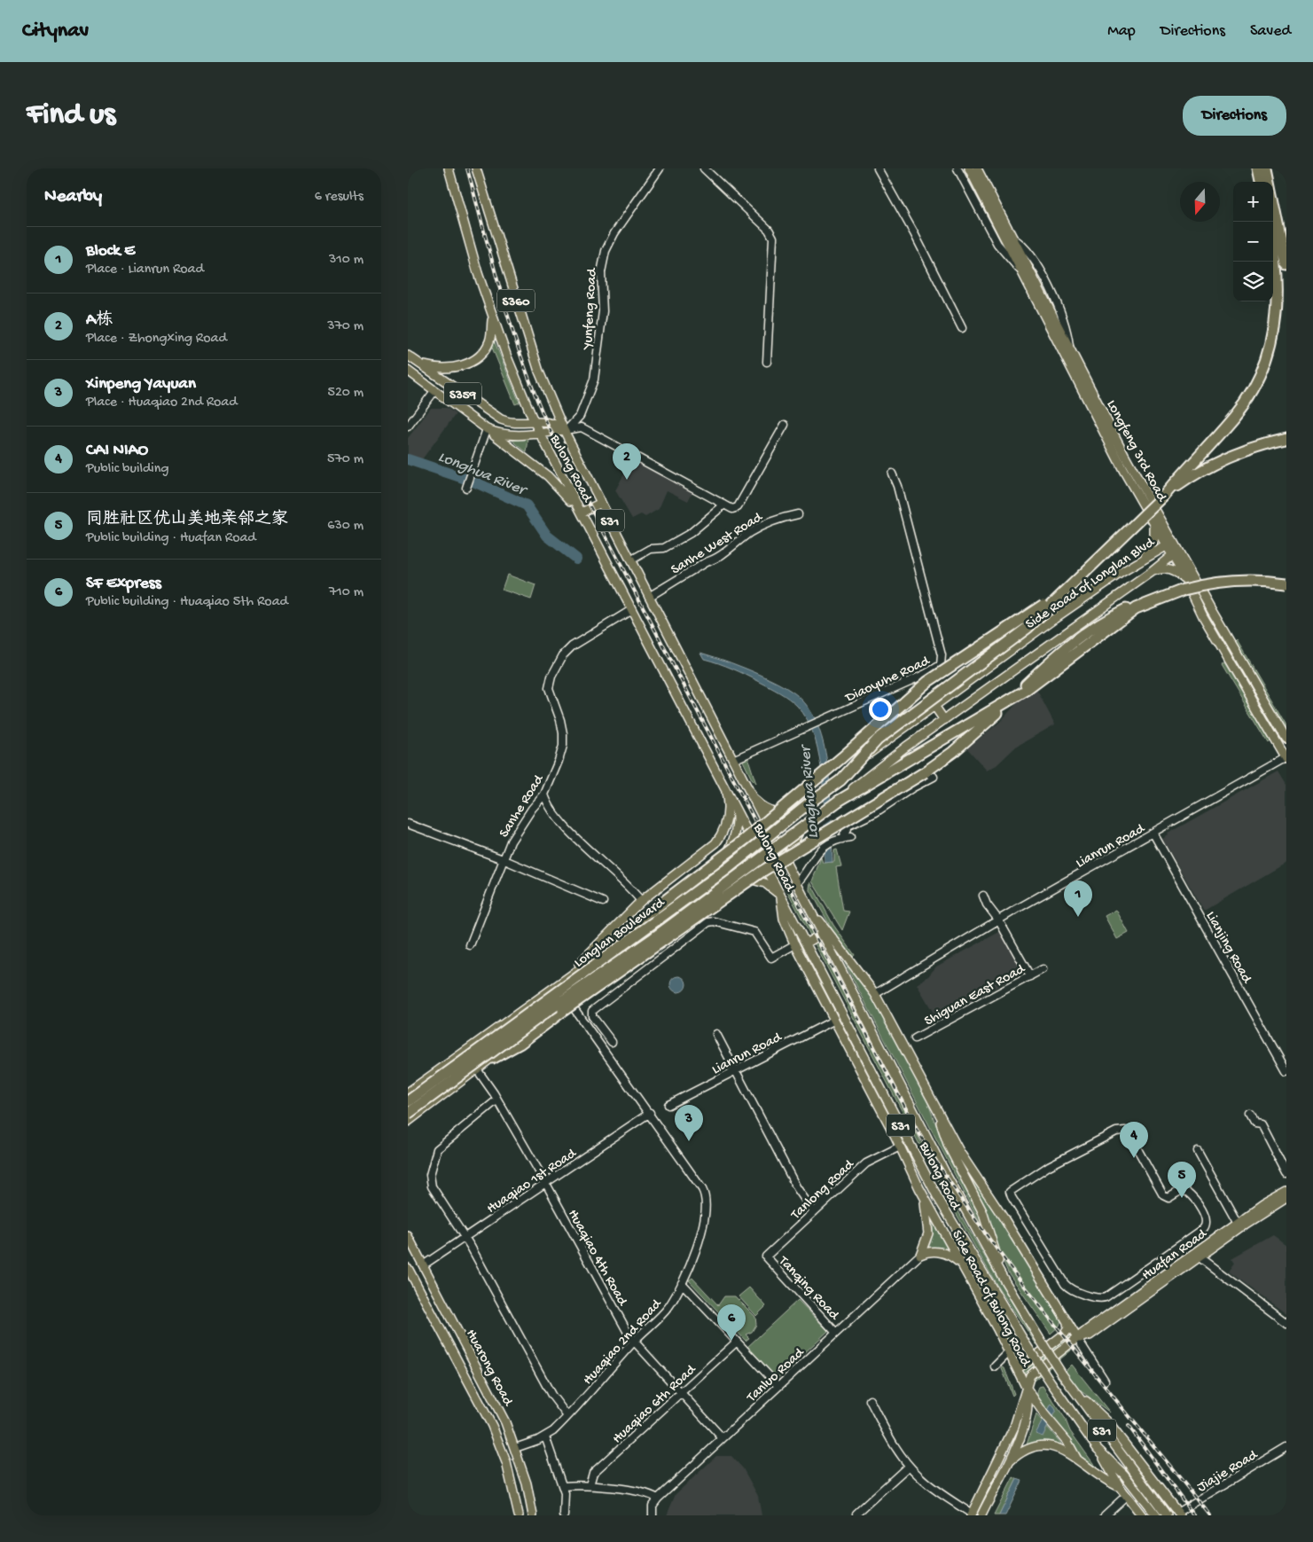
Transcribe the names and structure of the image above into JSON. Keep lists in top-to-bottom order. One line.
{"streets":{"highway":["Longlan Boulevard"],"main road":["S360","S359","Longfeng 3rd Road","Bulong Road","S31","Side Road of Longlan Blvd","Huafan Road","Side Road of Bulong Road","Huarong Road"],"street":["Yunfeng Road","Sanhe West Road","Diaoyuhe Road","Sanhe Road","Lianrun Road","Lianjing Road","Shiguan East Road","Huaqiao 1st Road","Tanlong Road","Huaqiao 4th Road","Tanqing Road","Huaqiao 2nd Road","Tanluo Road","Huaqiao 6th Road","Jiajie Road"]},"crossings":[["Yunfeng Road","S359"],["Yunfeng Road","Bulong Road"],["S359","Bulong Road"],["Longfeng 3rd Road","Side Road of Longlan Blvd"],["Longfeng 3rd Road","Lianrun Road"],["Longfeng 3rd Road","Longlan Boulevard"],["Bulong Road","Sanhe West Road"],["Bulong Road","Side Road of Longlan Blvd"],["Bulong Road","Diaoyuhe Road"],["Bulong Road","Sanhe Road"],["Bulong Road","Side Road of Bulong Road"],["Side Road of Longlan Blvd","Longlan Boulevard"],["Side Road of Longlan Blvd","Huaqiao 2nd Road"],["Lianrun Road","Lianjing Road"],["Lianrun Road","Side Road of Bulong Road"],["Huaqiao 1st Road","Huaqiao 4th Road"],["Huaqiao 1st Road","Huaqiao 2nd Road"],["Huaqiao 1st Road","Huarong Road"],["Tanlong Road","Tanqing Road"],["Tanlong Road","Side Road of Bulong Road"],["Huafan Road","Side Road of Bulong Road"],["Huaqiao 4th Road","Huaqiao 2nd Road"],["Huaqiao 4th Road","Tanluo Road"],["Huaqiao 4th Road","Huaqiao 6th Road"],["Tanqing Road","Tanluo Road"],["Huaqiao 2nd Road","Huarong Road"]],"water":["Longhua River"],"north":"bottom","page":{"header":"Citynav","nav":["Map","Directions","Saved"],"buttons":"Directions","title":"Find us","heading":["Nearby","6 results"],"map_buttons":["+","−"],"list":[{"mark":"1","name":"Block E","note":"Place · Lianrun Road","value":"310 m"},{"mark":"2","name":"A栋","note":"Place · Zhongxing Road","value":"370 m"},{"mark":"3","name":"Xinpeng Yayuan","note":"Place · Huaqiao 2nd Road","value":"520 m"},{"mark":"4","name":"CAI NIAO","note":"Public building","value":"570 m"},{"mark":"5","name":"同胜社区优山美地亲邻之家","note":"Public building · Huafan Road","value":"630 m"},{"mark":"6","name":"SF Express","note":"Public building · Huaqiao 5th Road","value":"710 m"}],"pins":["2","1","3","4","5","6"]}}
